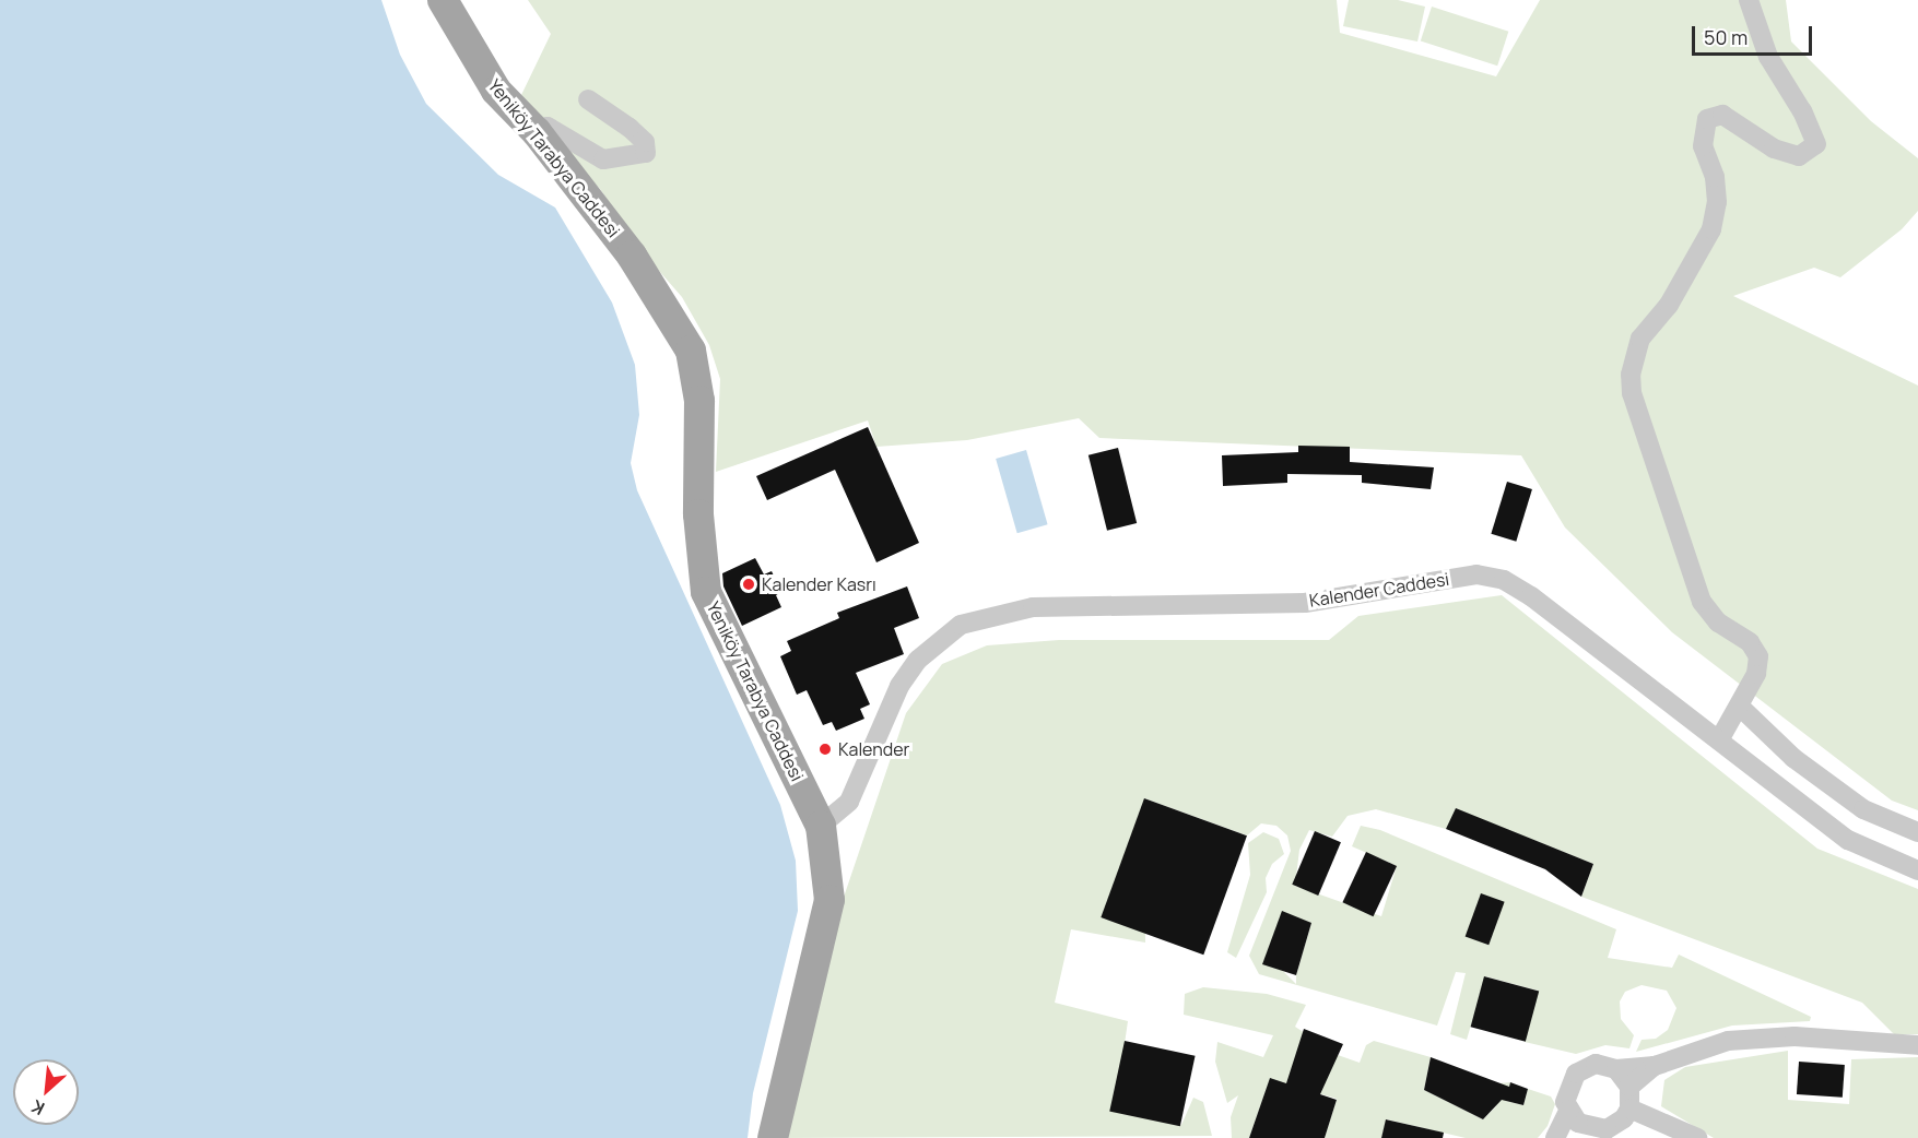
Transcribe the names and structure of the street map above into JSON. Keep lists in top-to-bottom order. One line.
{"streets":{"main road":["Yeniköy Tarabya Caddesi"],"street":["Kalender Caddesi"]},"crossings":[["Yeniköy Tarabya Caddesi","Kalender Caddesi"]],"places":["Kalender Kasrı","Kalender"],"scale_bar":"50 m","north":"bottom left"}
